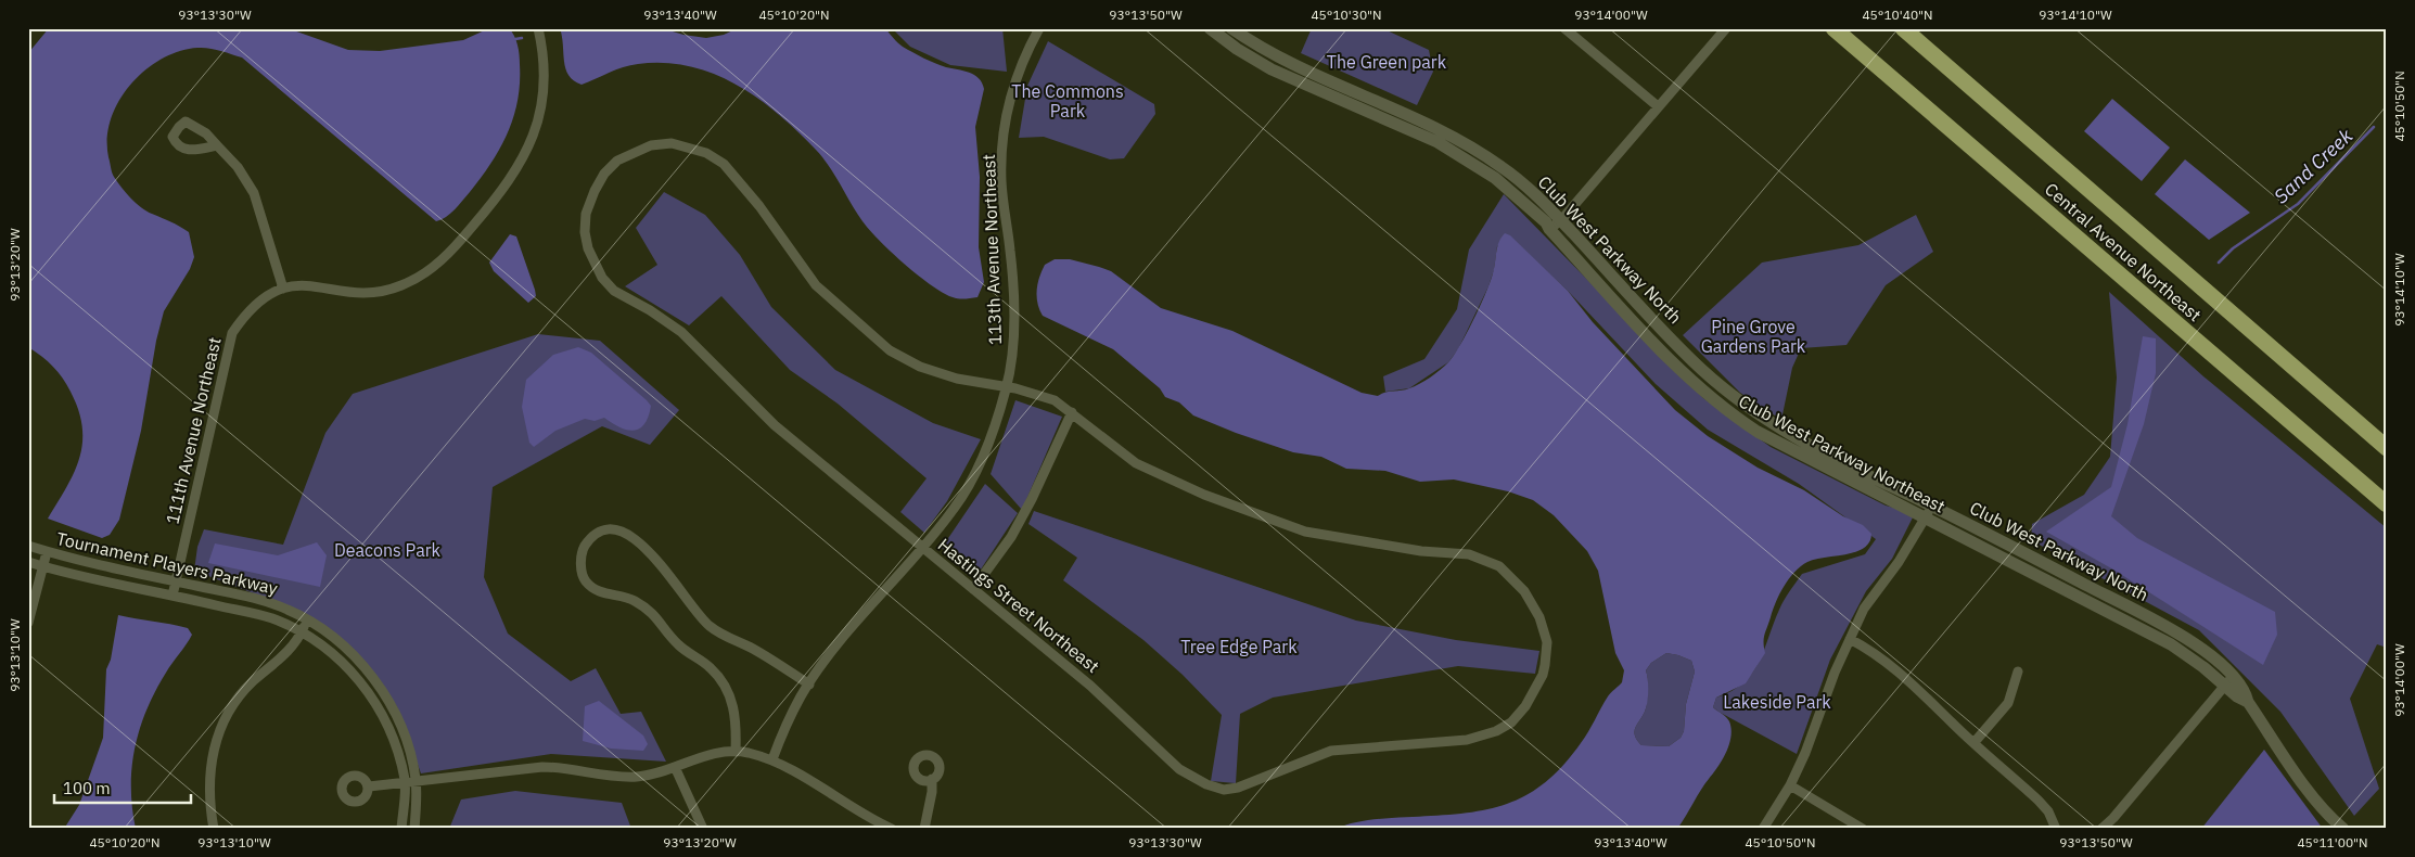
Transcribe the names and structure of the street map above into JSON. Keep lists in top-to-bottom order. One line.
{"streets":{"highway":["Central Avenue Northeast"],"street":["113th Avenue Northeast","Club West Parkway North","111th Avenue Northeast","Club West Parkway Northeast","Tournament Players Parkway","Hastings Street Northeast"]},"crossings":[["113th Avenue Northeast","Hastings Street Northeast"],["Club West Parkway North","Club West Parkway Northeast"],["111th Avenue Northeast","Tournament Players Parkway"]],"water":["Sand Creek"],"parks":["The Green park","The Commons Park","Pine Grove Gardens Park","Deacons Park","Tree Edge Park","Lakeside Park"],"scale_bar":"100 m","coordinates":["93°13'30\"W","93°13'40\"W","45°10'20\"N","93°13'50\"W","45°10'30\"N","93°14'00\"W","45°10'40\"N","93°14'10\"W","45°10'50\"N","93°13'20\"W","93°13'10\"W","45°11'00\"N"]}
